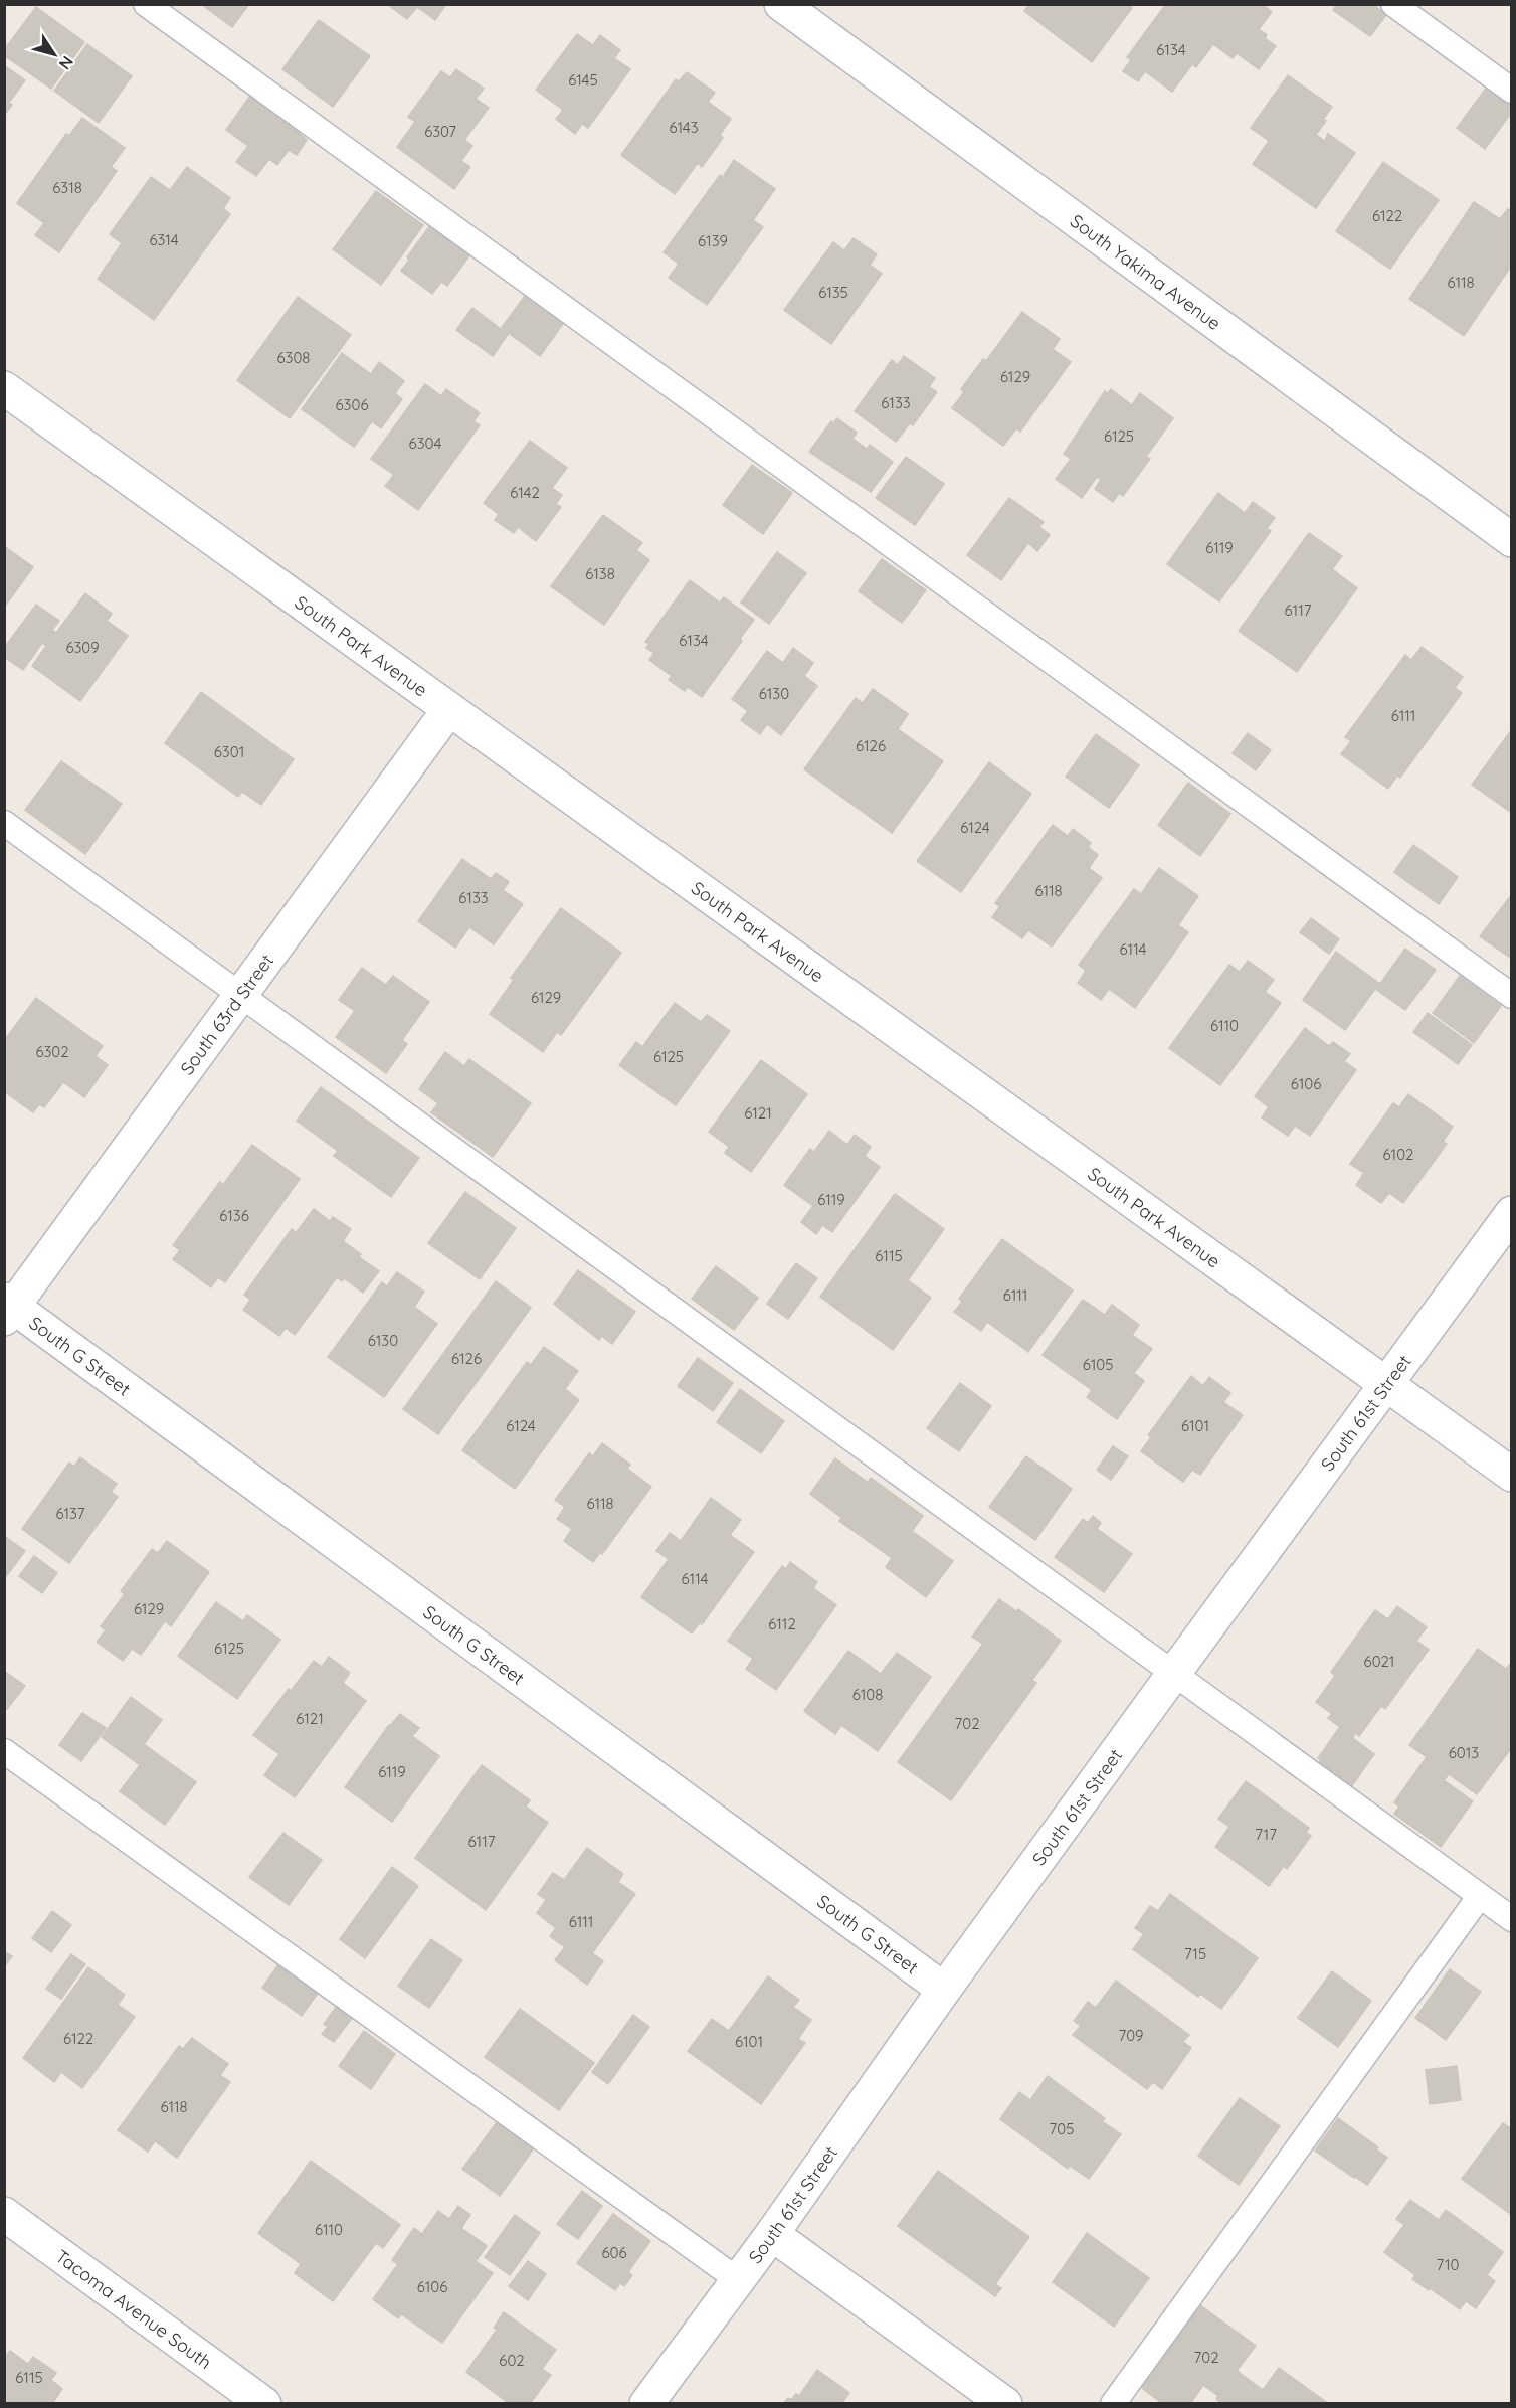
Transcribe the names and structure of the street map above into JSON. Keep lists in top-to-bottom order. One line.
{"streets":{"street":["South Yakima Avenue","South Park Avenue","South 63rd Street","South G Street","South 61st Street","Tacoma Avenue South"]},"crossings":[["South Park Avenue","South 63rd Street"],["South Park Avenue","South 61st Street"],["South 63rd Street","South G Street"],["South G Street","South 61st Street"]],"house_numbers":["6134","6145","6143","6307","6318","6122","6314","6139","6118","6135","6308","6129","6133","6306","6125","6304","6142","6119","6138","6117","6134","6309","6130","6111","6126","6301","6124","6118","6133","6114","6129","6110","6302","6125","6106","6121","6102","6119","6136","6115","6111","6130","6126","6105","6124","6101","6118","6137","6114","6129","6112","6125","6021","6108","6121","702","6013","6119","717","6117","6111","715","709","6122","6101","6118","705","6110","606","710","6106","702","602","6115"],"north":"bottom right"}
